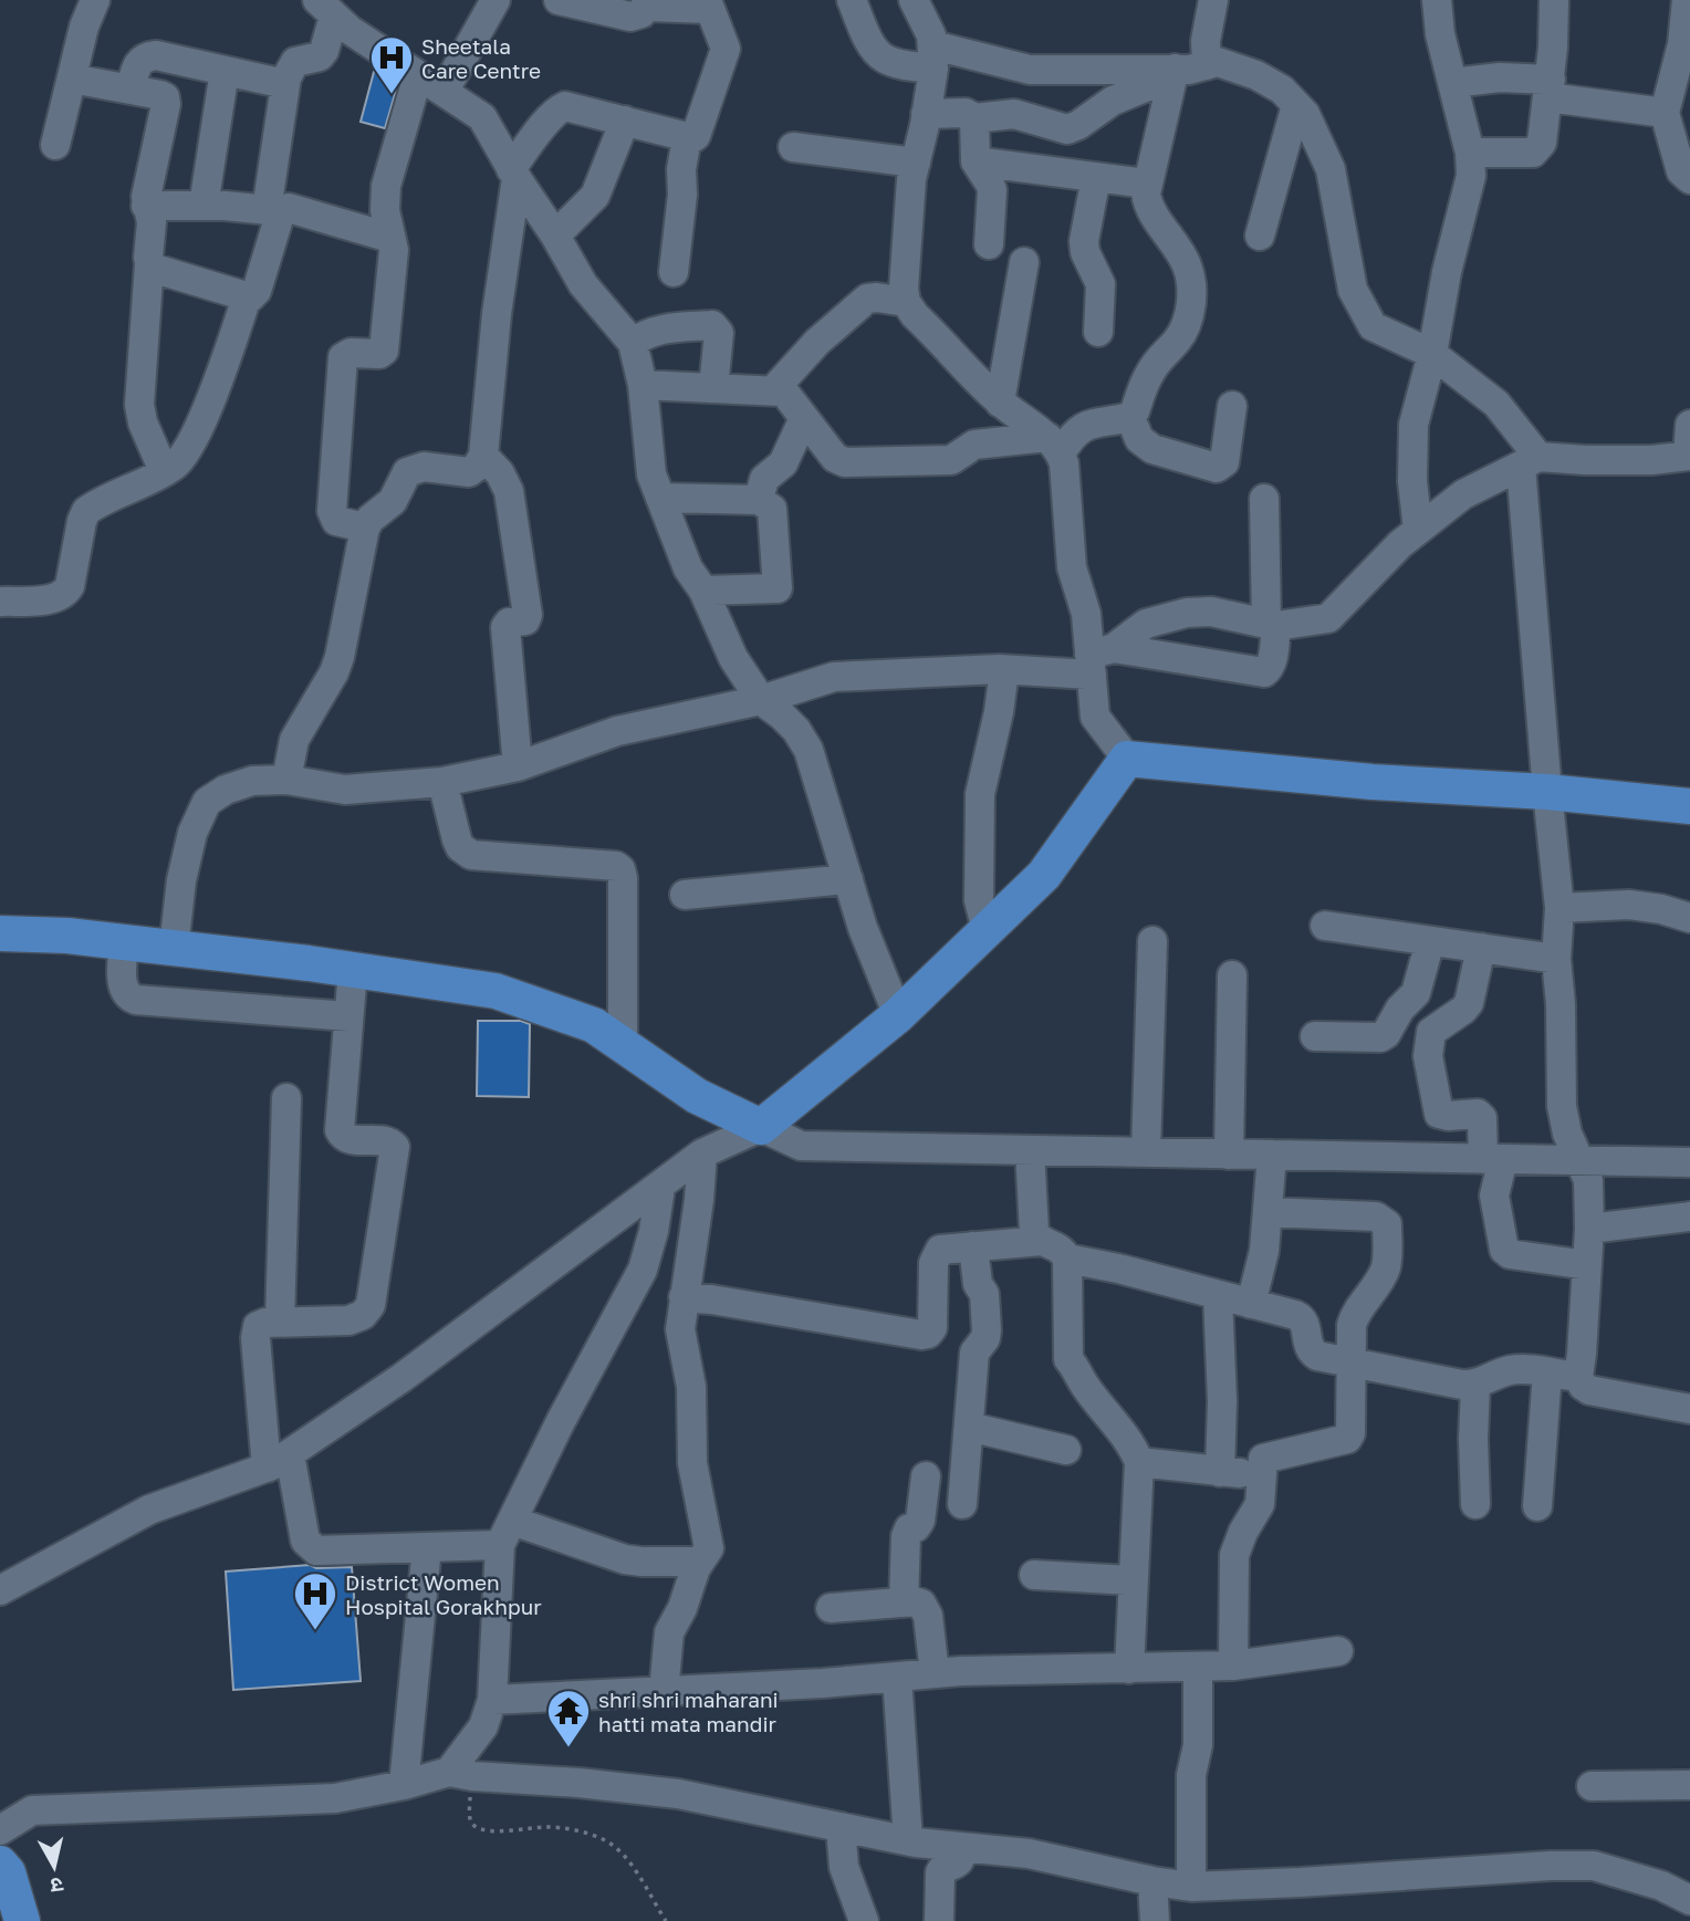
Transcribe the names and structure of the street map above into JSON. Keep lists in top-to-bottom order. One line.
{"places":{"hospital":["Sheetala Care Centre","District Women Hospital Gorakhpur"],"temple":["shri shri maharani hatti mata mandir"]},"north":"bottom"}
